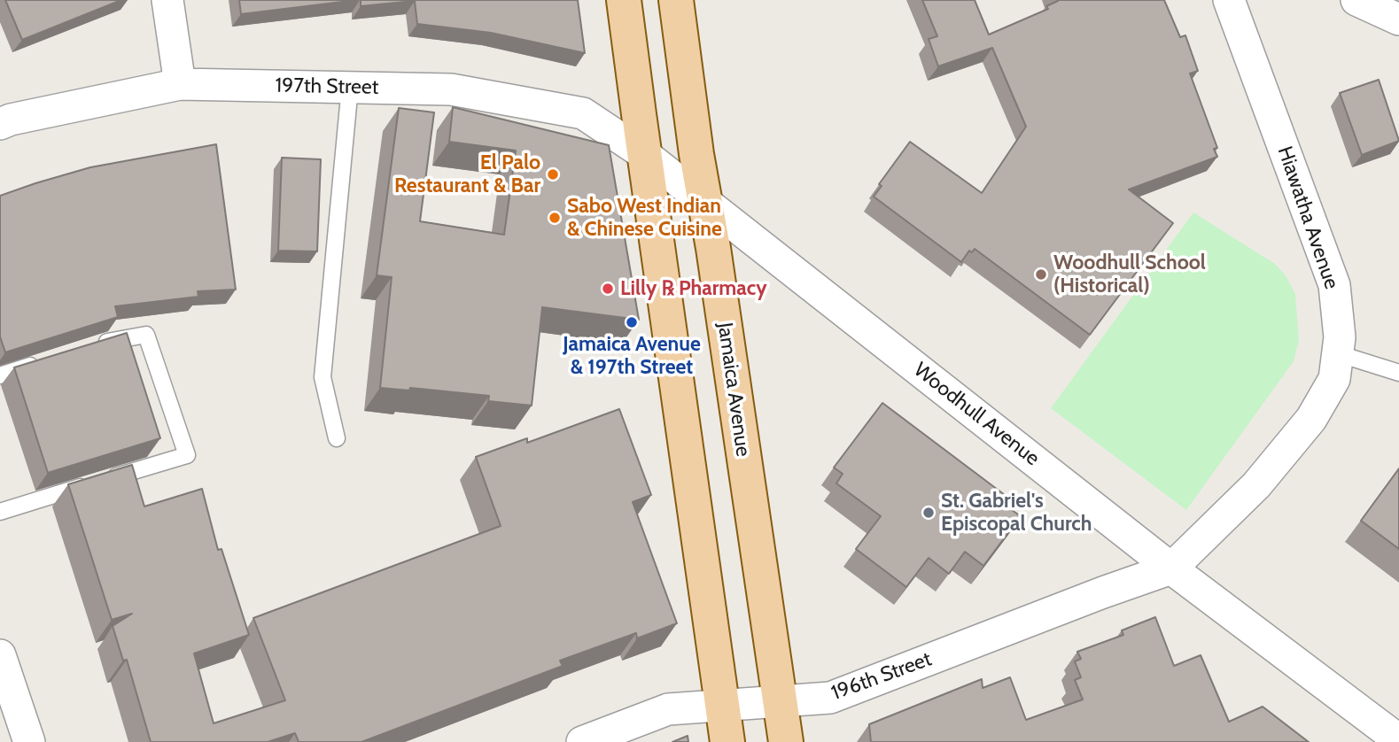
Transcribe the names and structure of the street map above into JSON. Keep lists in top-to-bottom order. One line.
{"streets":{"main road":["Jamaica Avenue"],"street":["197th Street","Hiawatha Avenue","Woodhull Avenue","196th Street"]},"crossings":[["197th Street","Woodhull Avenue"],["Hiawatha Avenue","Woodhull Avenue"],["Hiawatha Avenue","196th Street"],["Jamaica Avenue","Woodhull Avenue"],["Jamaica Avenue","196th Street"],["Woodhull Avenue","196th Street"]],"places":["El Palo Restaurant & Bar","Sabo West Indian & Chinese Cuisine","Woodhull School (Historical)","Lilly ℞ Pharmacy","Jamaica Avenue & 197th Street","St. Gabriel's Episcopal Church"]}
